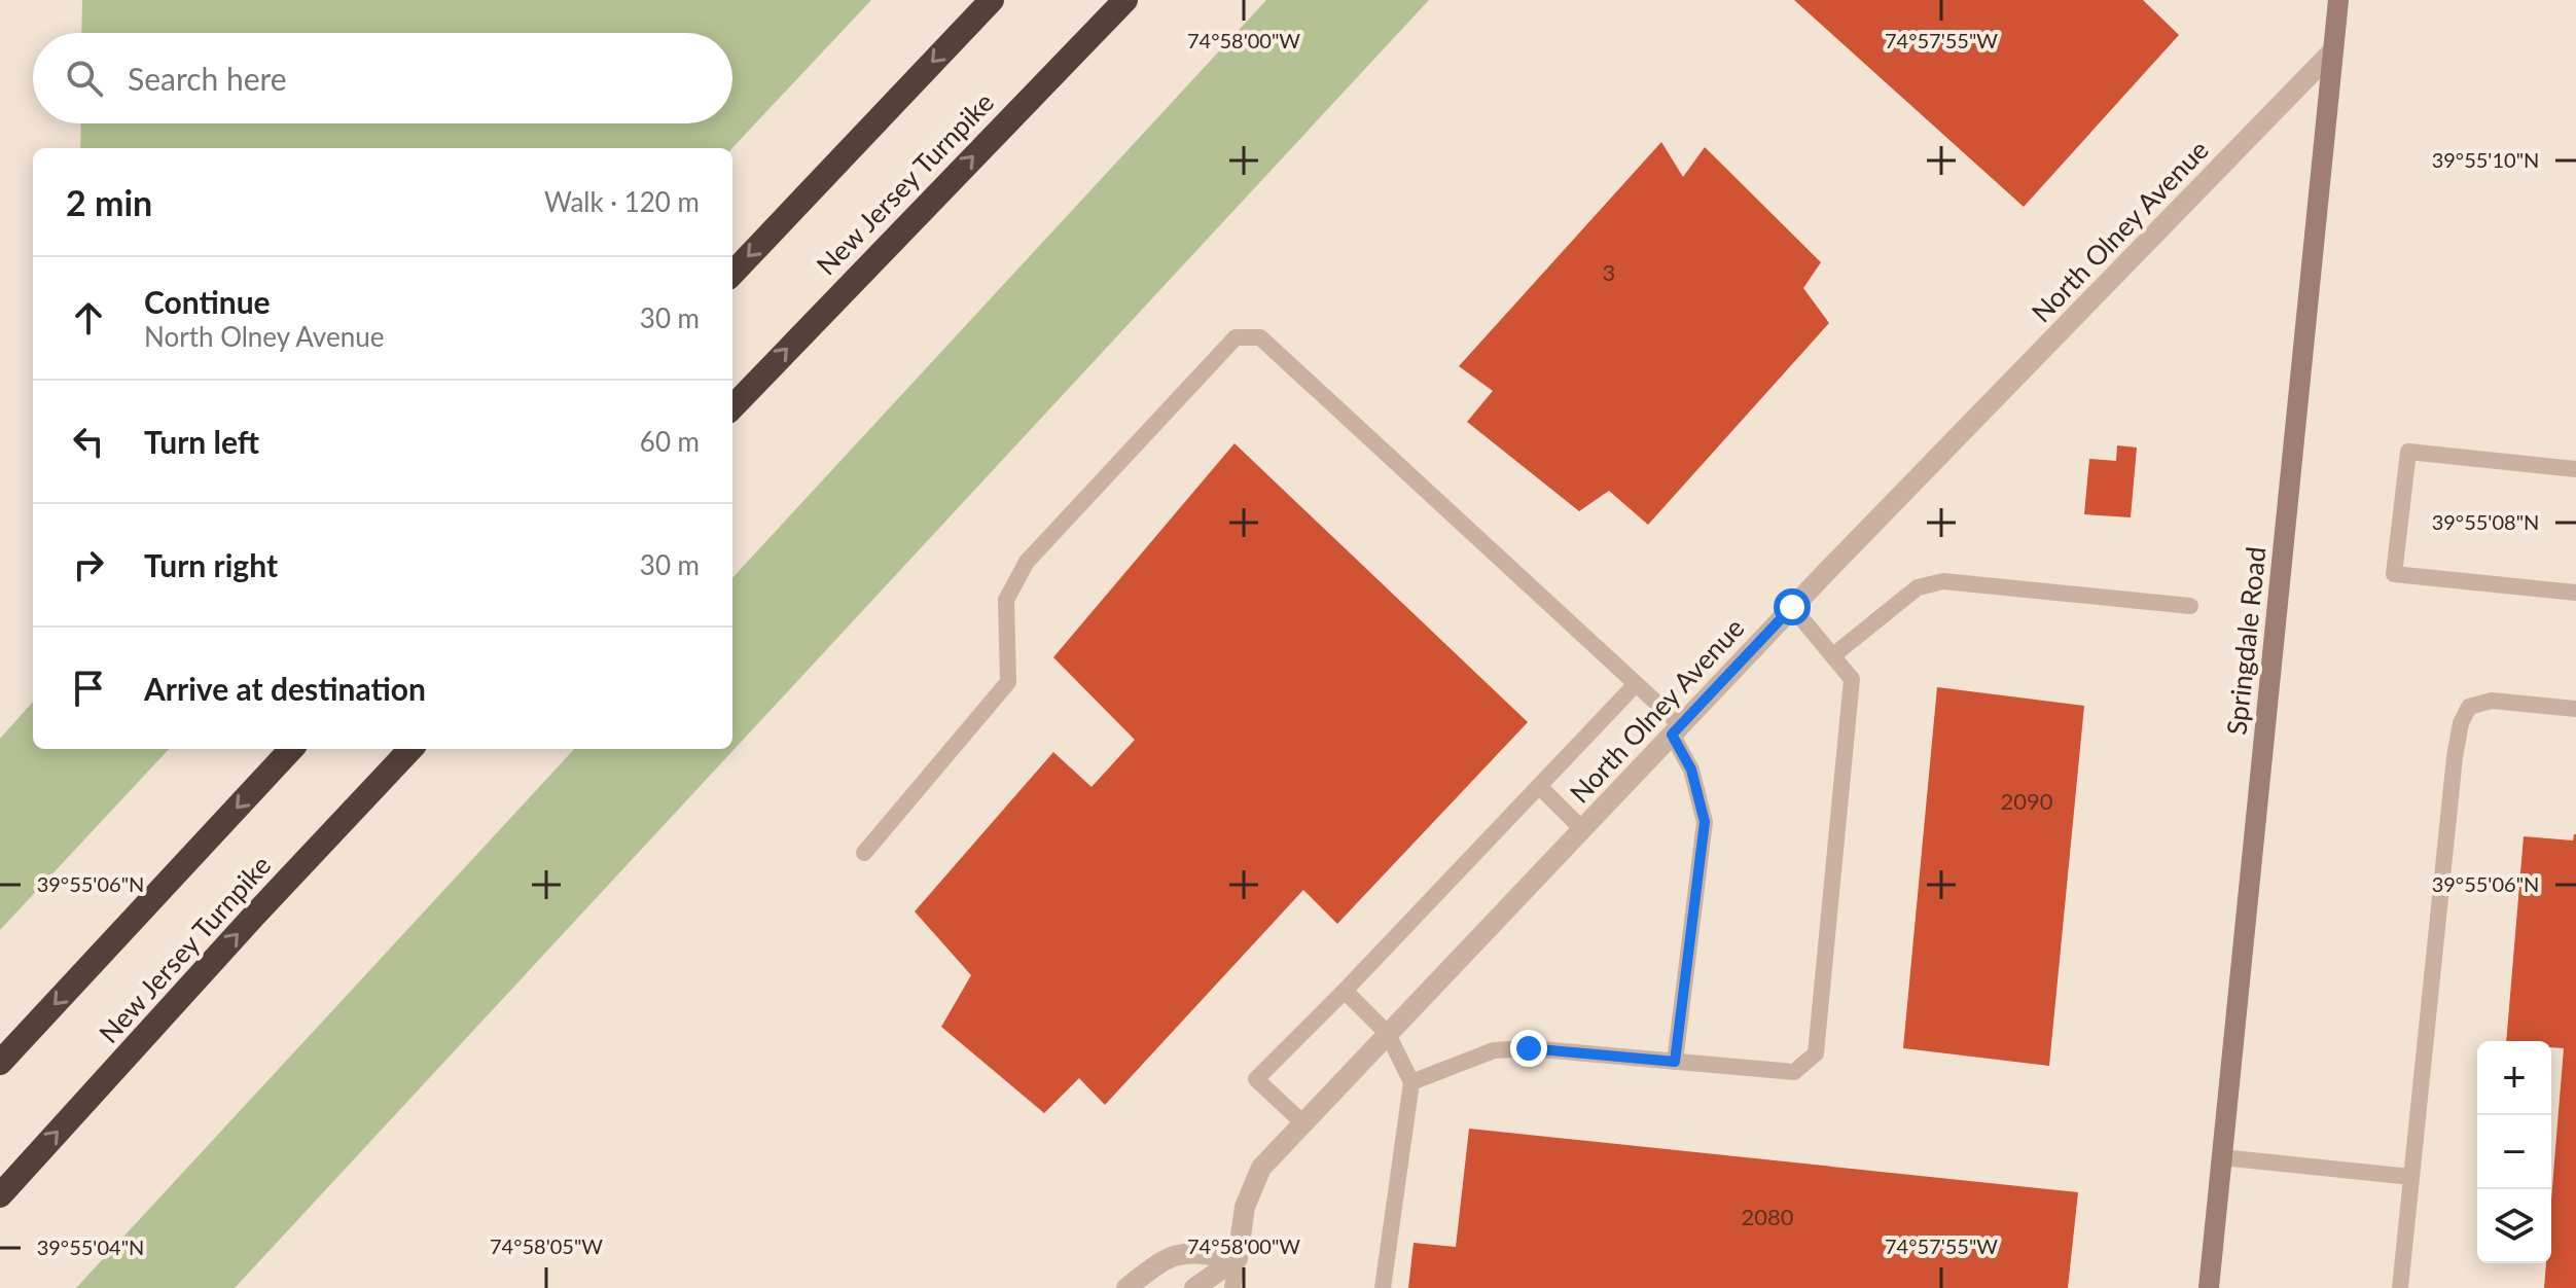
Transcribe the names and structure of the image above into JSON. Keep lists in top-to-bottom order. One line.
{"streets":{"highway":["New Jersey Turnpike"],"main road":["Springdale Road"],"street":["North Olney Avenue"]},"crossings":[["North Olney Avenue","Springdale Road"]],"house_numbers":["3","2090","2080"],"page":{"search":"Search here","heading":["2 min","Walk · 120 m"],"list":[["Continue","North Olney Avenue","30 m"],["Turn left","60 m"],["Turn right","30 m"],"Arrive at destination"],"map_buttons":["+","−"]},"coordinates":["74°58'00\"W","74°57'55\"W","39°55'10\"N","39°55'08\"N","39°55'06\"N","74°58'05\"W","39°55'04\"N"]}
